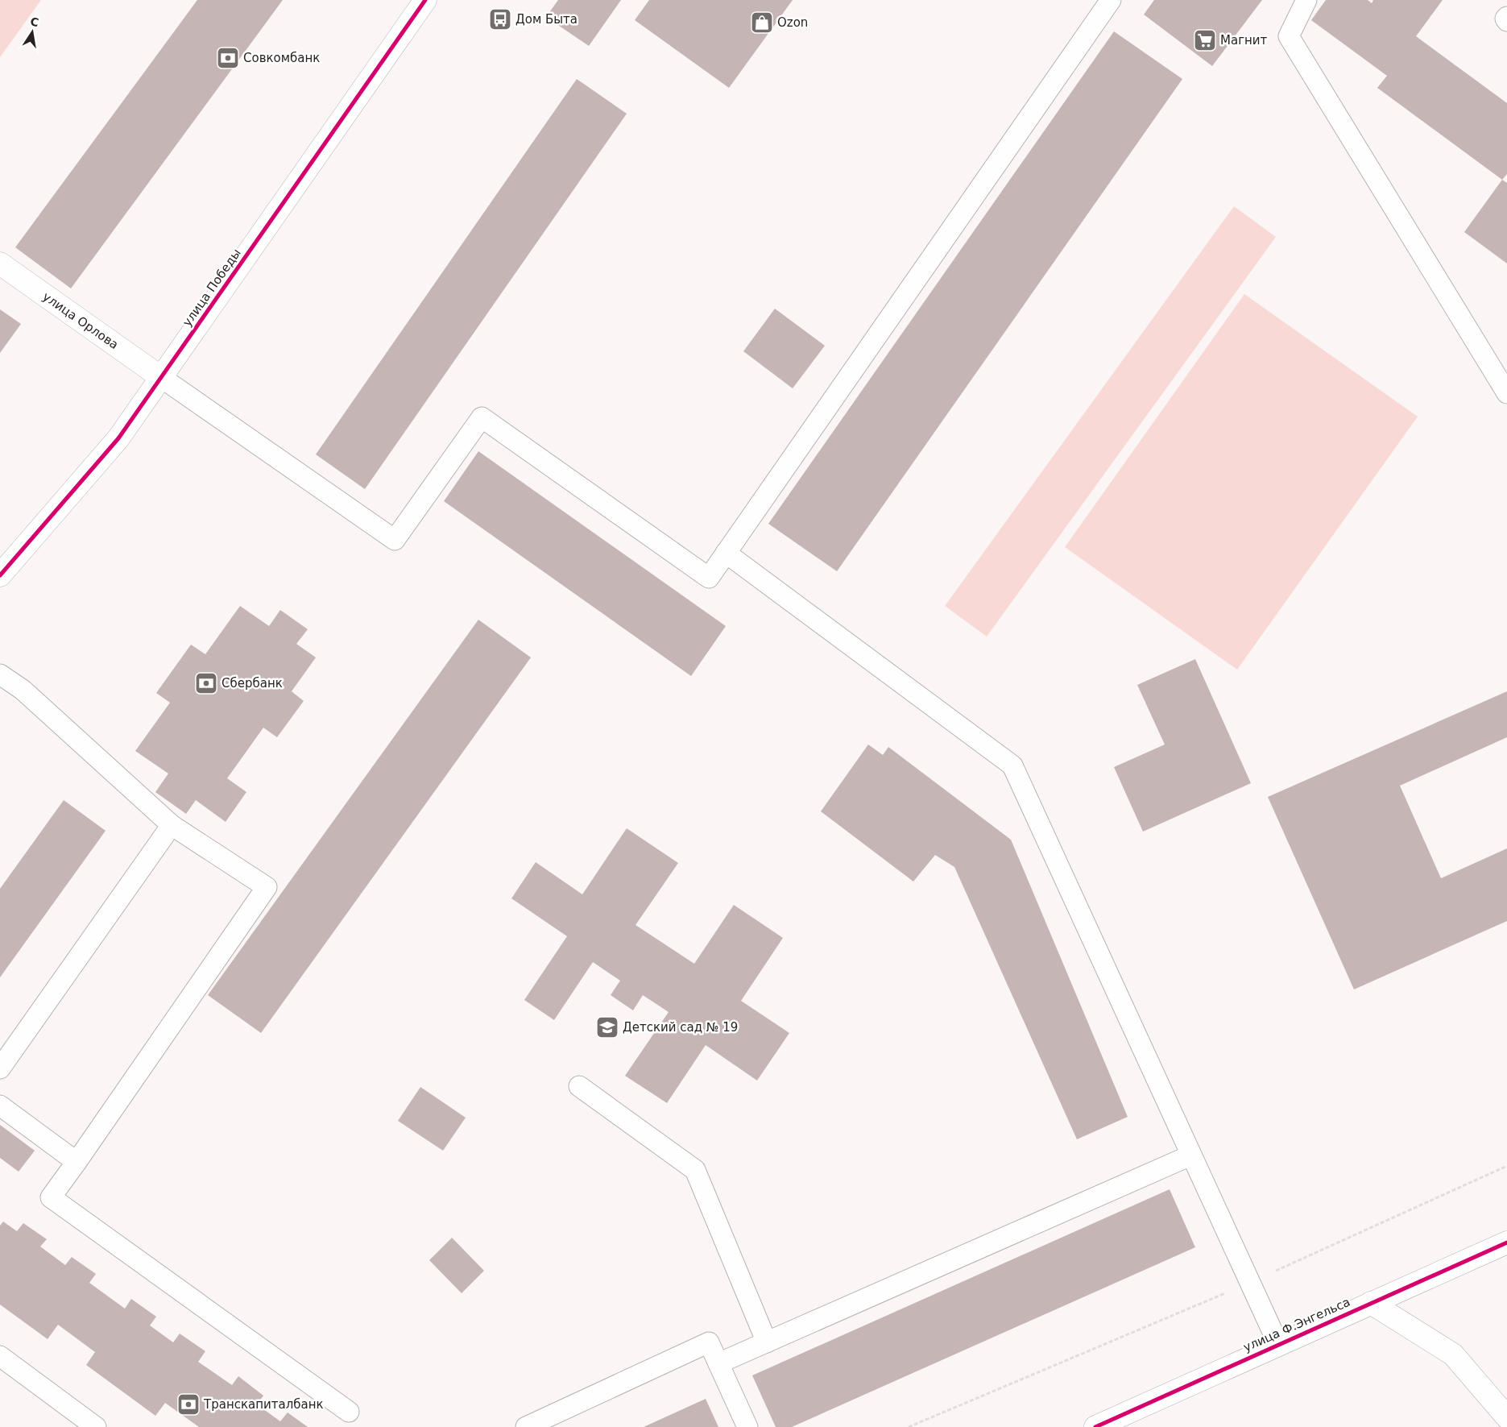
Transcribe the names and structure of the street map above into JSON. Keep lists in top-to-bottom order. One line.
{"streets":{"street":["улица Победы","улица Орлова","улица Ф.Энгельса"]},"crossings":[["улица Победы","улица Орлова"]],"places":{"bus stop":["Дом Быта"],"shop":["Ozon"],"supermarket":["Магнит"],"bank":["Совкомбанк","Сбербанк","Транскапиталбанк"],"school or university":["Детский сад № 19"]},"north":"top"}
